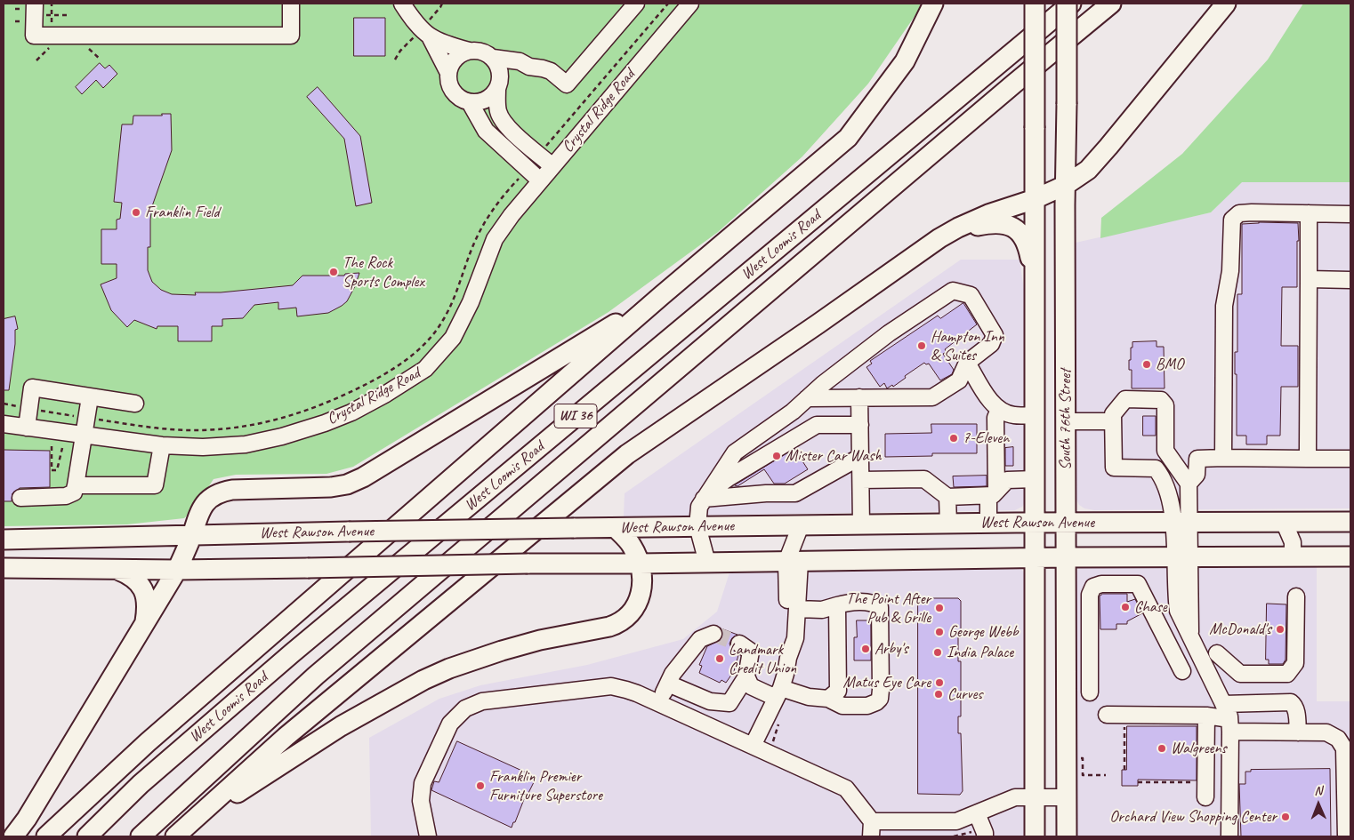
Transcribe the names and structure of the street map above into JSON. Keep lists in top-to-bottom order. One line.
{"streets":{"main road":["West Loomis Road","WI 36","South 76th Street","West Rawson Avenue"],"street":["Crystal Ridge Road"]},"crossings":[["South 76th Street","West Rawson Avenue"]],"places":["Franklin Field","The Rock Sports Complex","Hampton Inn & Suites","BMO","7-Eleven","Mister Car Wash","Chase","The Point After Pub & Grille","McDonald's","George Webb","Arby's","India Palace","Landmark Credit Union","Matus Eye Care","Curves","Walgreens","Franklin Premier Furniture Superstore","Orchard View Shopping Center"],"north":"top"}
